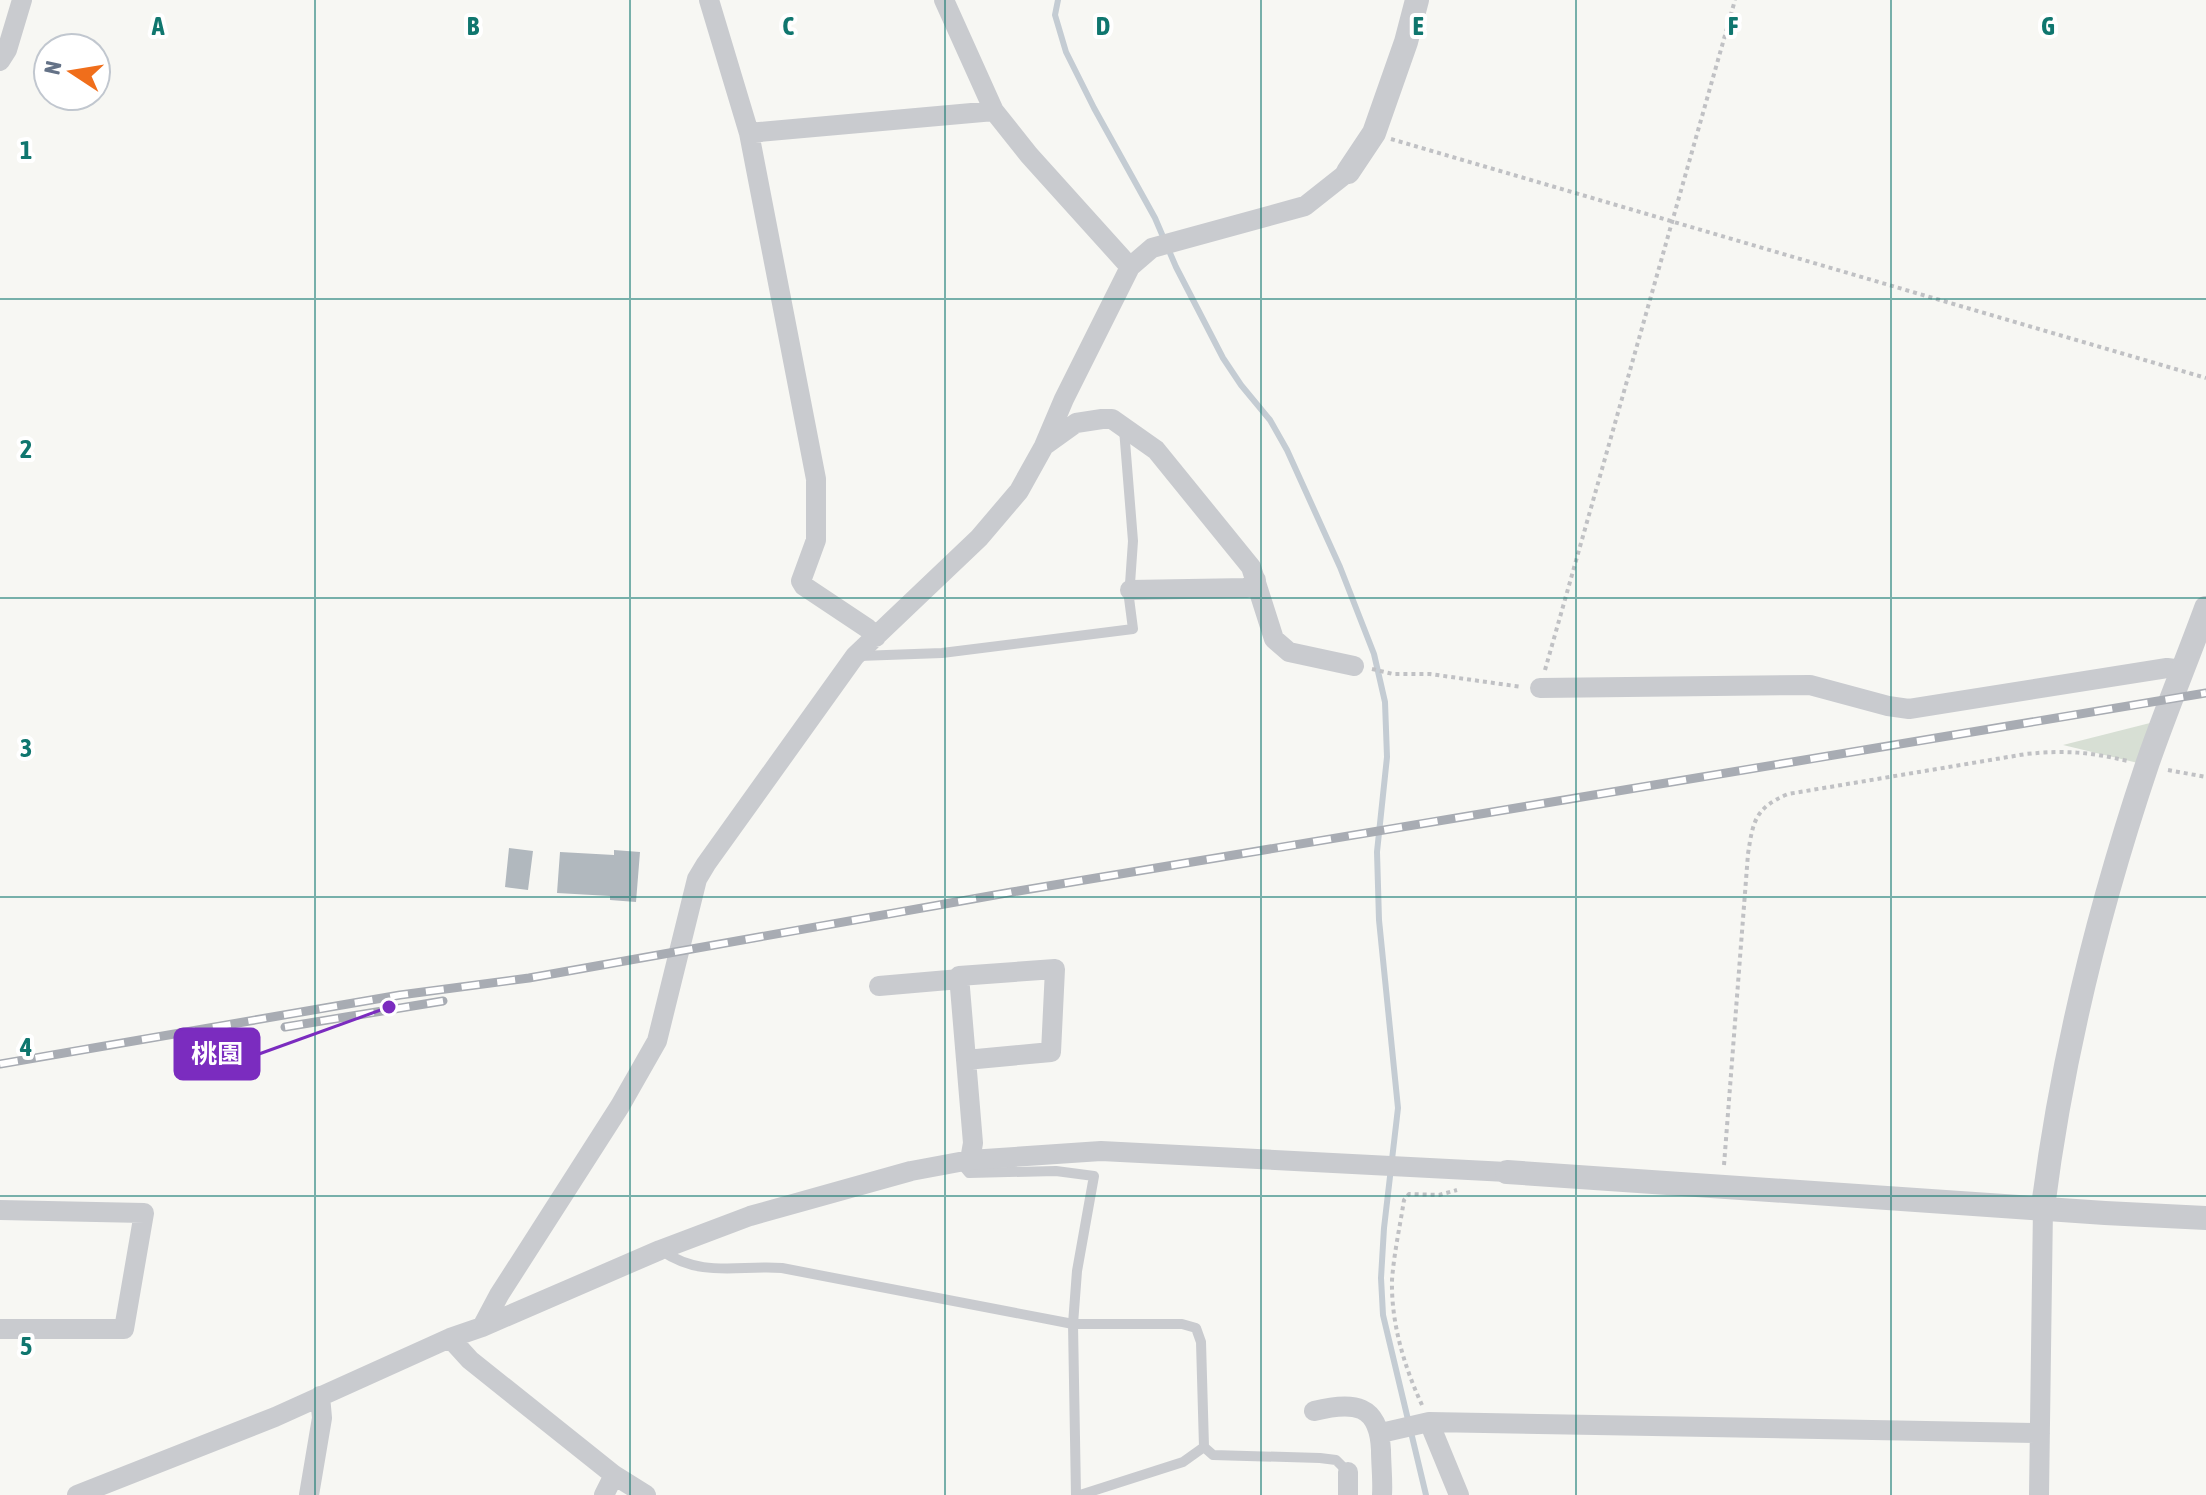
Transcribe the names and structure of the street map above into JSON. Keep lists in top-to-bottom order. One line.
{"places":["桃園"],"north":"left","grid":{"columns":["A","B","C","D","E","F","G"],"rows":["1","2","3","4","5"]}}
